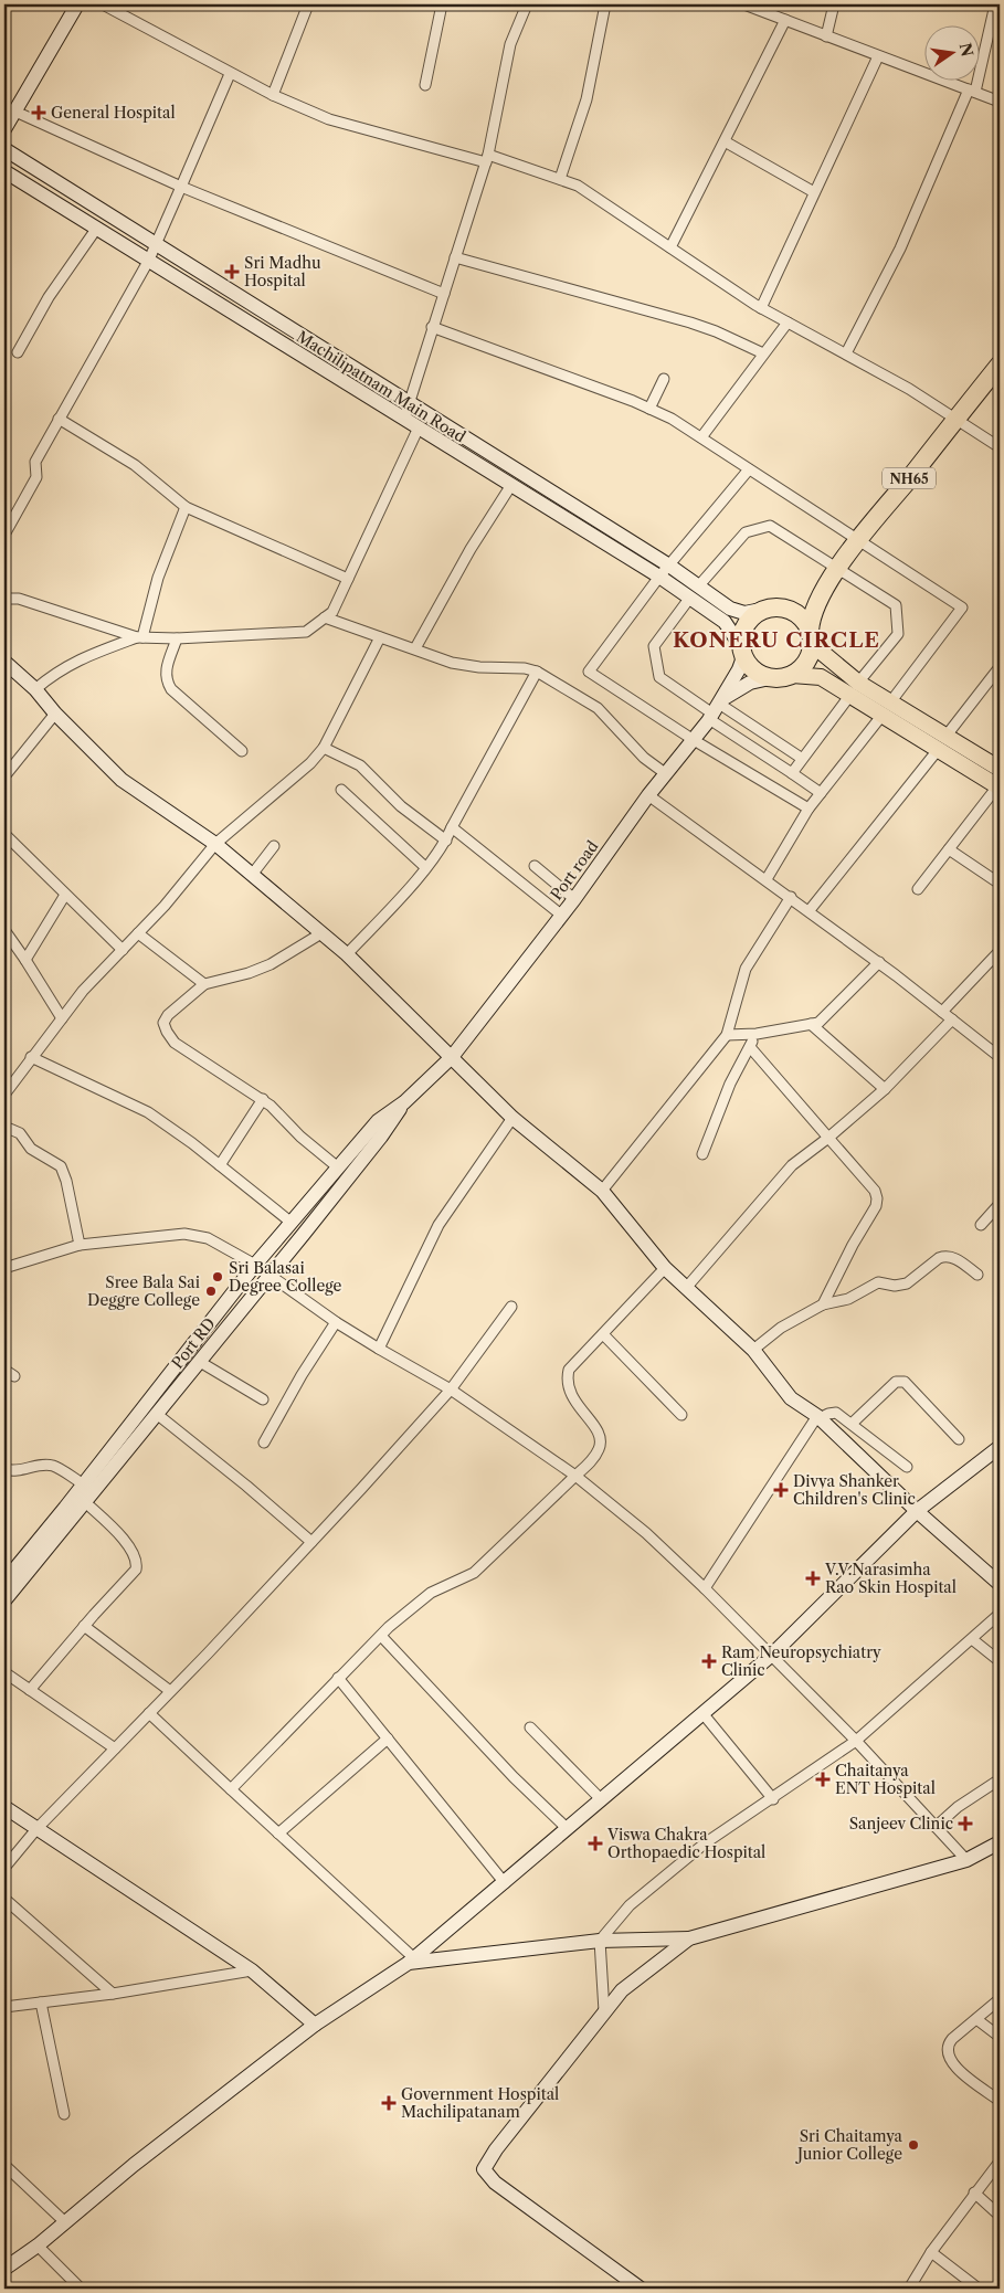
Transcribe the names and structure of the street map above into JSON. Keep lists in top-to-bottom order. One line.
{"streets":{"highway":["NH65"],"street":["Machilipatnam Main Road","Port road","Port RD"]},"crossings":[["Machilipatnam Main Road","NH65"],["Machilipatnam Main Road","Port road"],["NH65","Port road"],["Port road","Port RD"]],"districts":["KONERU CIRCLE"],"places":{"health":["General Hospital","Sri Madhu Hospital","Divya Shanker Children's Clinic","V.V.Narasimha Rao Skin Hospital","Ram Neuropsychiatry Clinic","Chaitanya ENT Hospital","Sanjeev Clinic","Viswa Chakra Orthopaedic Hospital","Government Hospital Machilipatanam"],"other":["Sri Balasai Degree College","Sree Bala Sai Deggre College","Sri Chaitamya Junior College"]},"north":"right"}
